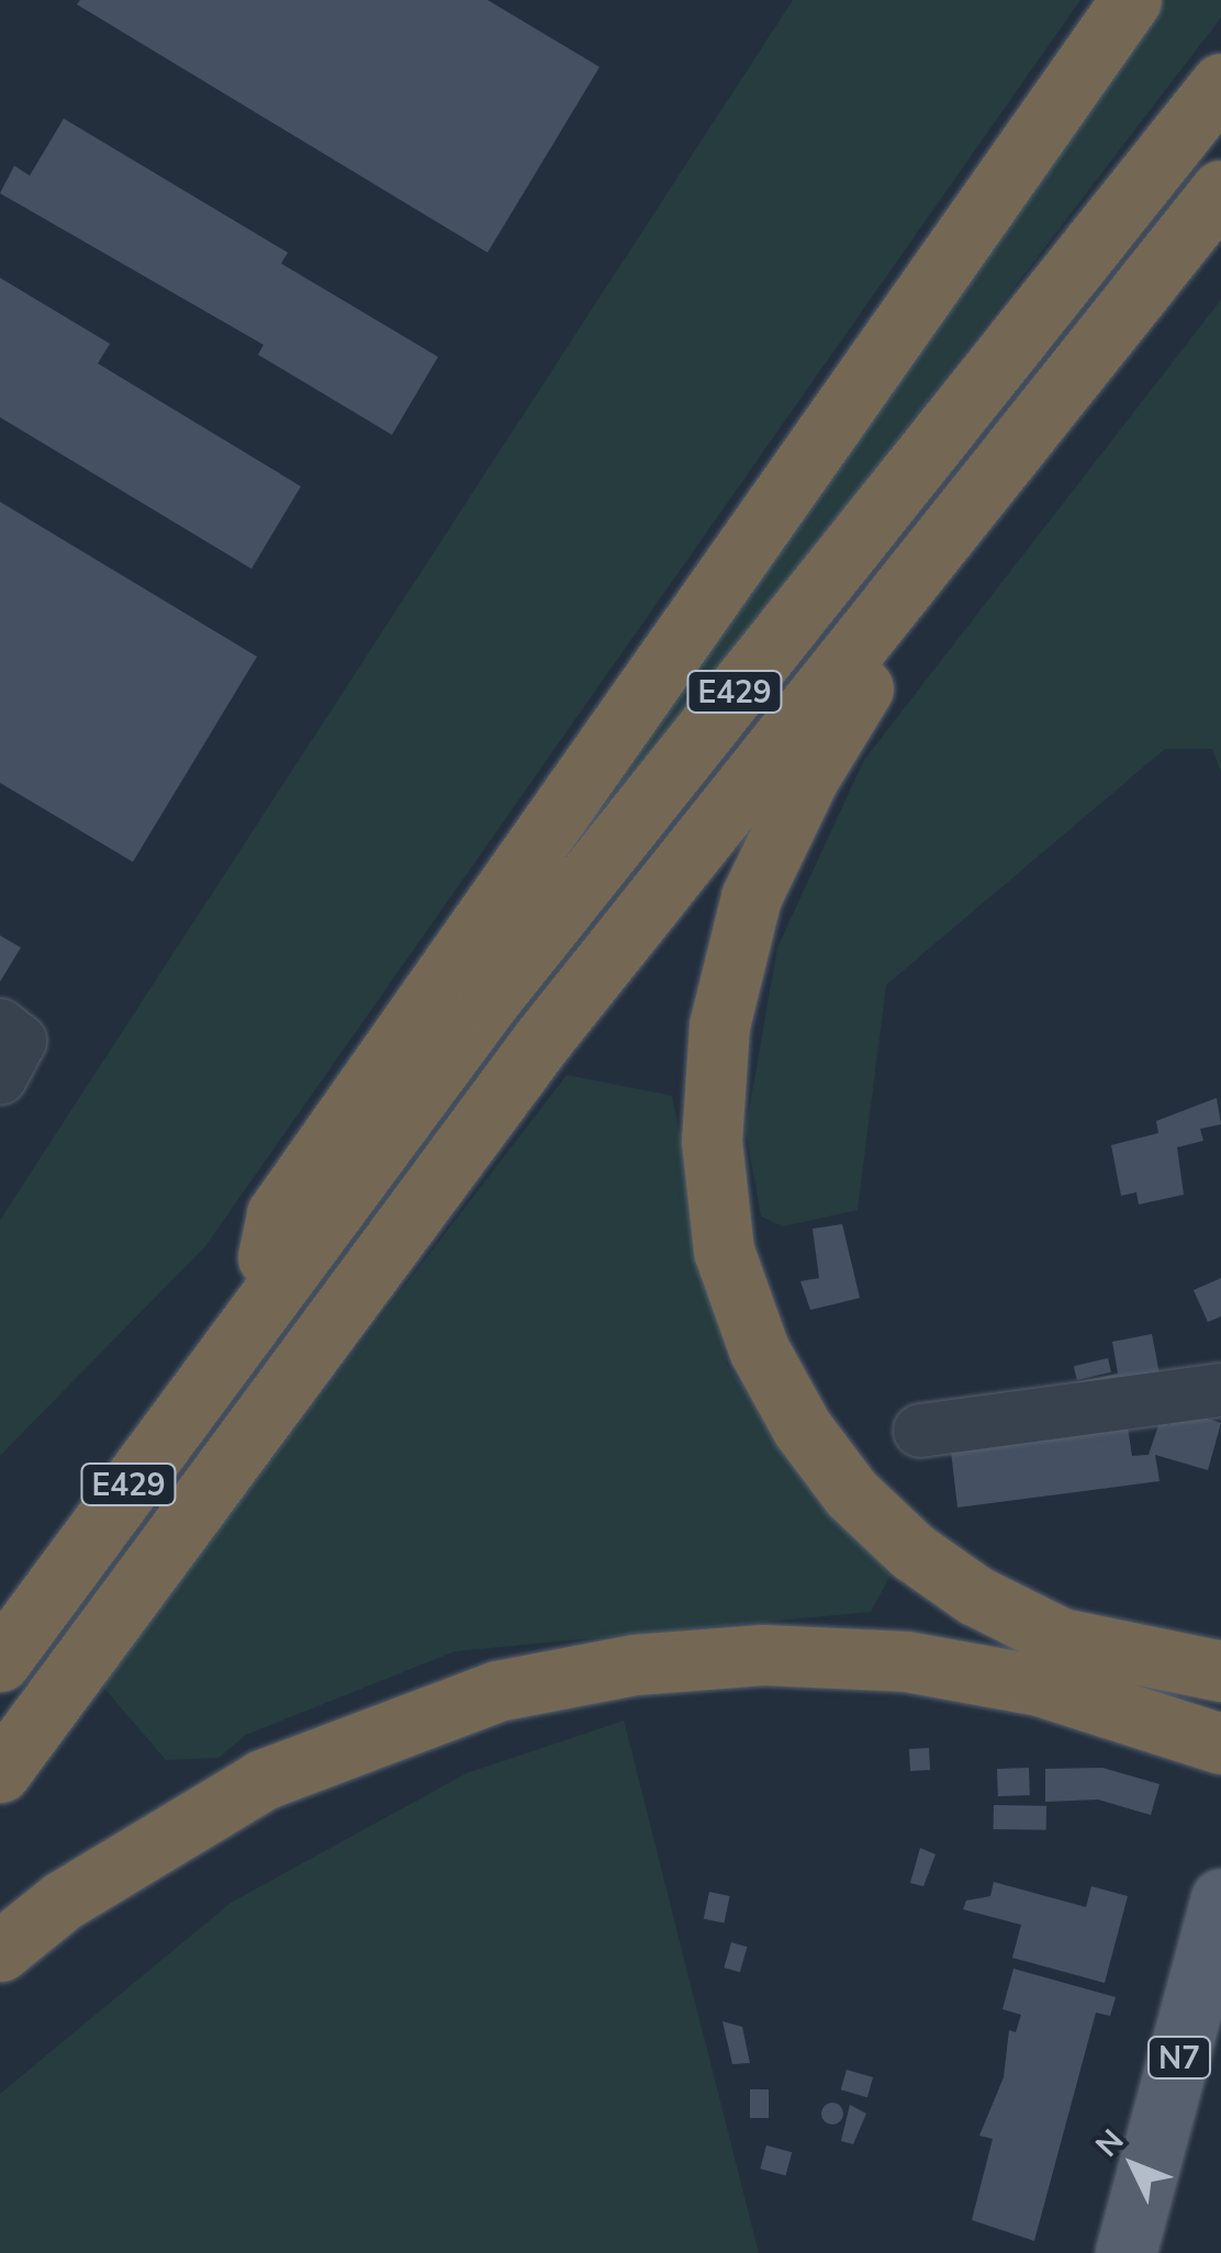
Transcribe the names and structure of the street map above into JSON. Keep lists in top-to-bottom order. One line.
{"streets":{"highway":["E429"],"main road":["N7"]},"north":"top left"}
